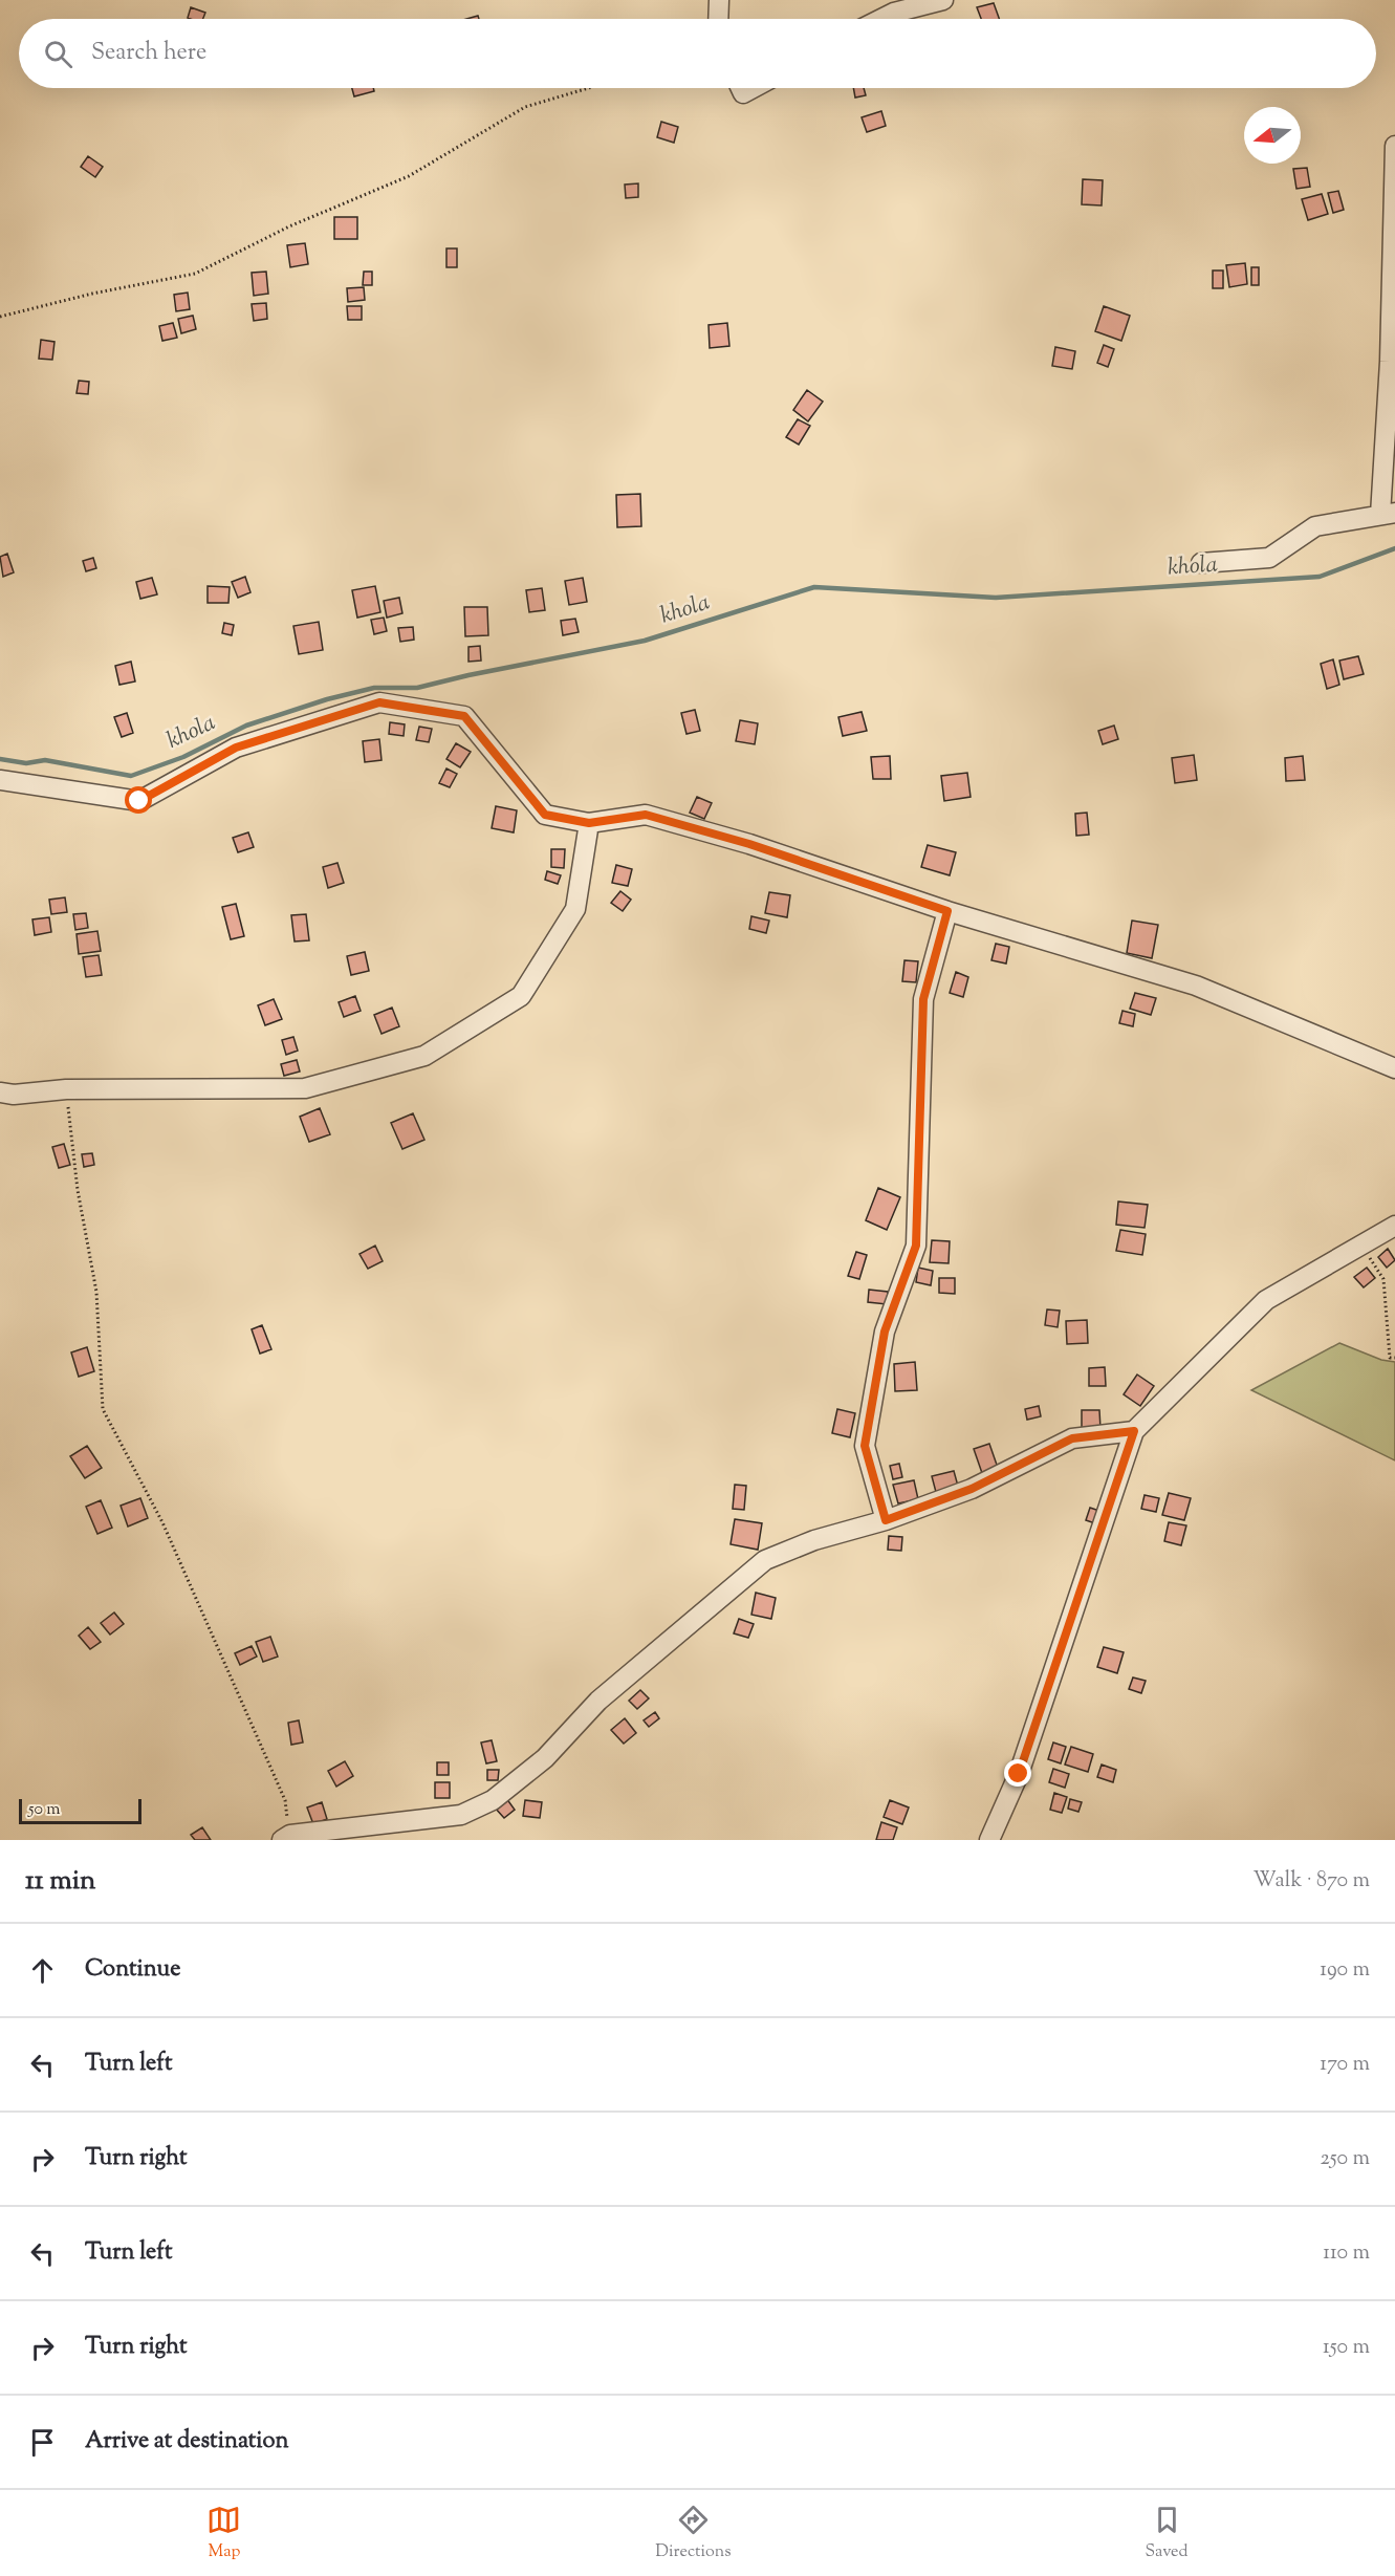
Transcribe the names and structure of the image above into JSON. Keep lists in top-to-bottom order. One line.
{"water":["khola"],"scale_bar":"50 m","north":"left","page":{"search":"Search here","scale":"50 m","heading":["11 min","Walk · 870 m"],"list":[["Continue","190 m"],["Turn left","170 m"],["Turn right","250 m"],["Turn left","110 m"],["Turn right","150 m"],"Arrive at destination"],"nav":["Map","Directions","Saved"]}}
